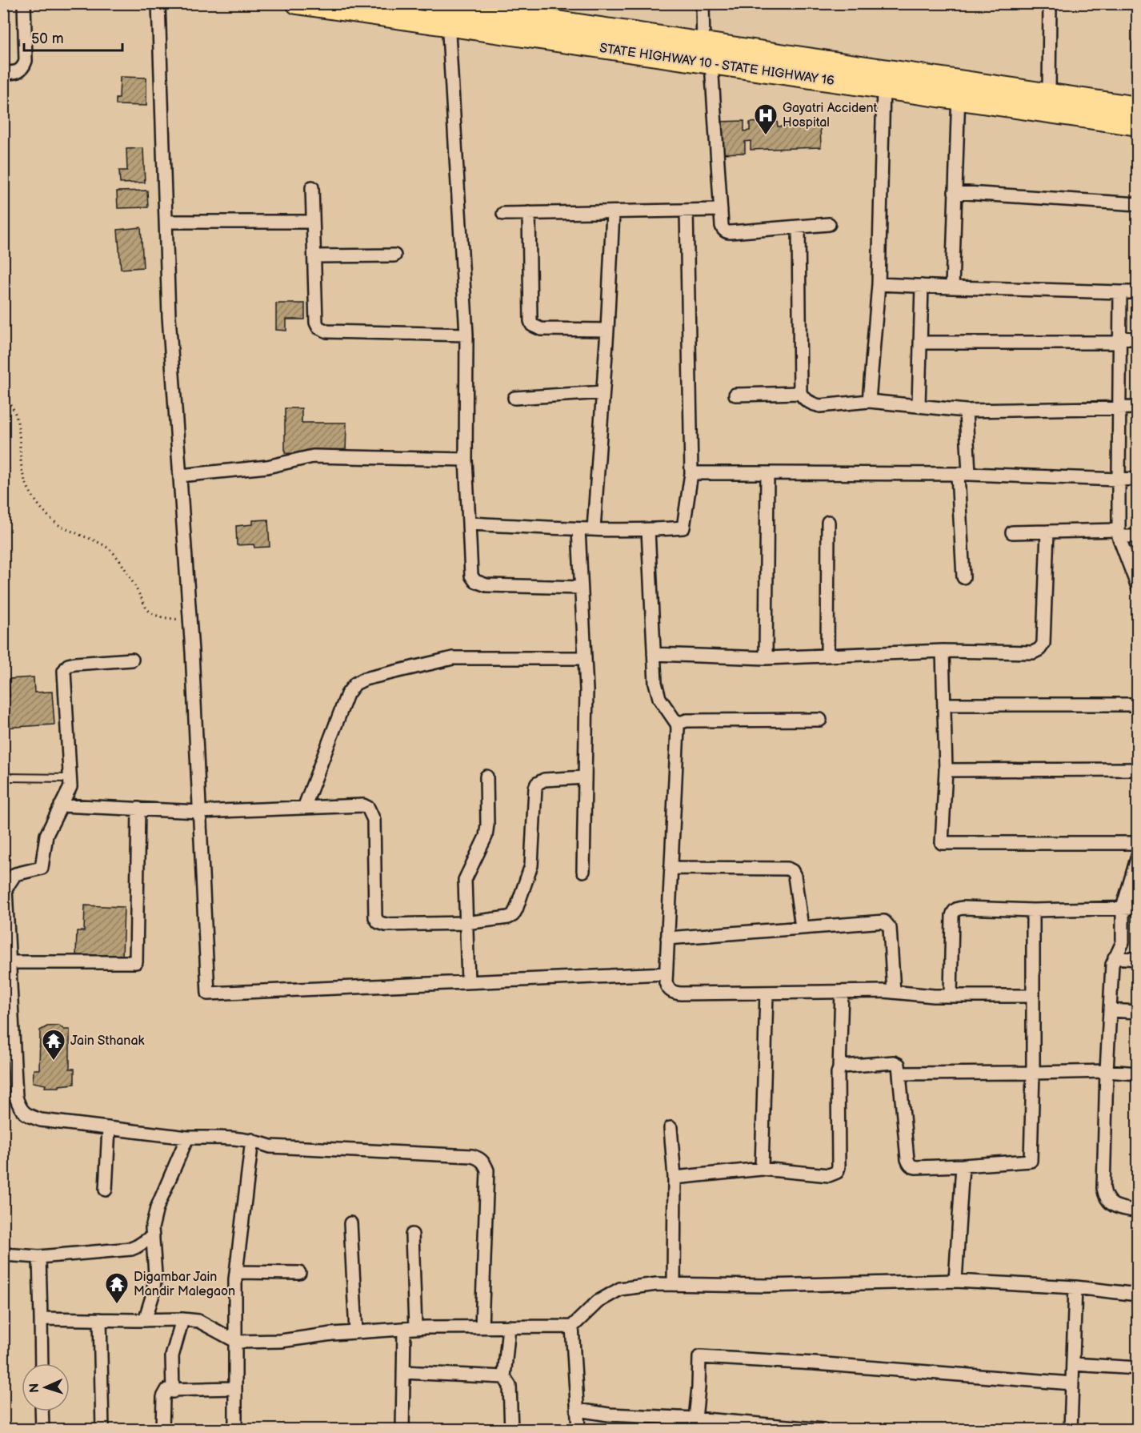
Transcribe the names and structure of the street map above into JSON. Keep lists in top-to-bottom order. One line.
{"streets":{"highway":["STATE HIGHWAY 10 - STATE HIGHWAY 16"]},"places":{"hospital":["Gayatri Accident Hospital"],"temple":["Jain Sthanak","Digambar Jain Mandir Malegaon"]},"scale_bar":"50 m","north":"left"}
